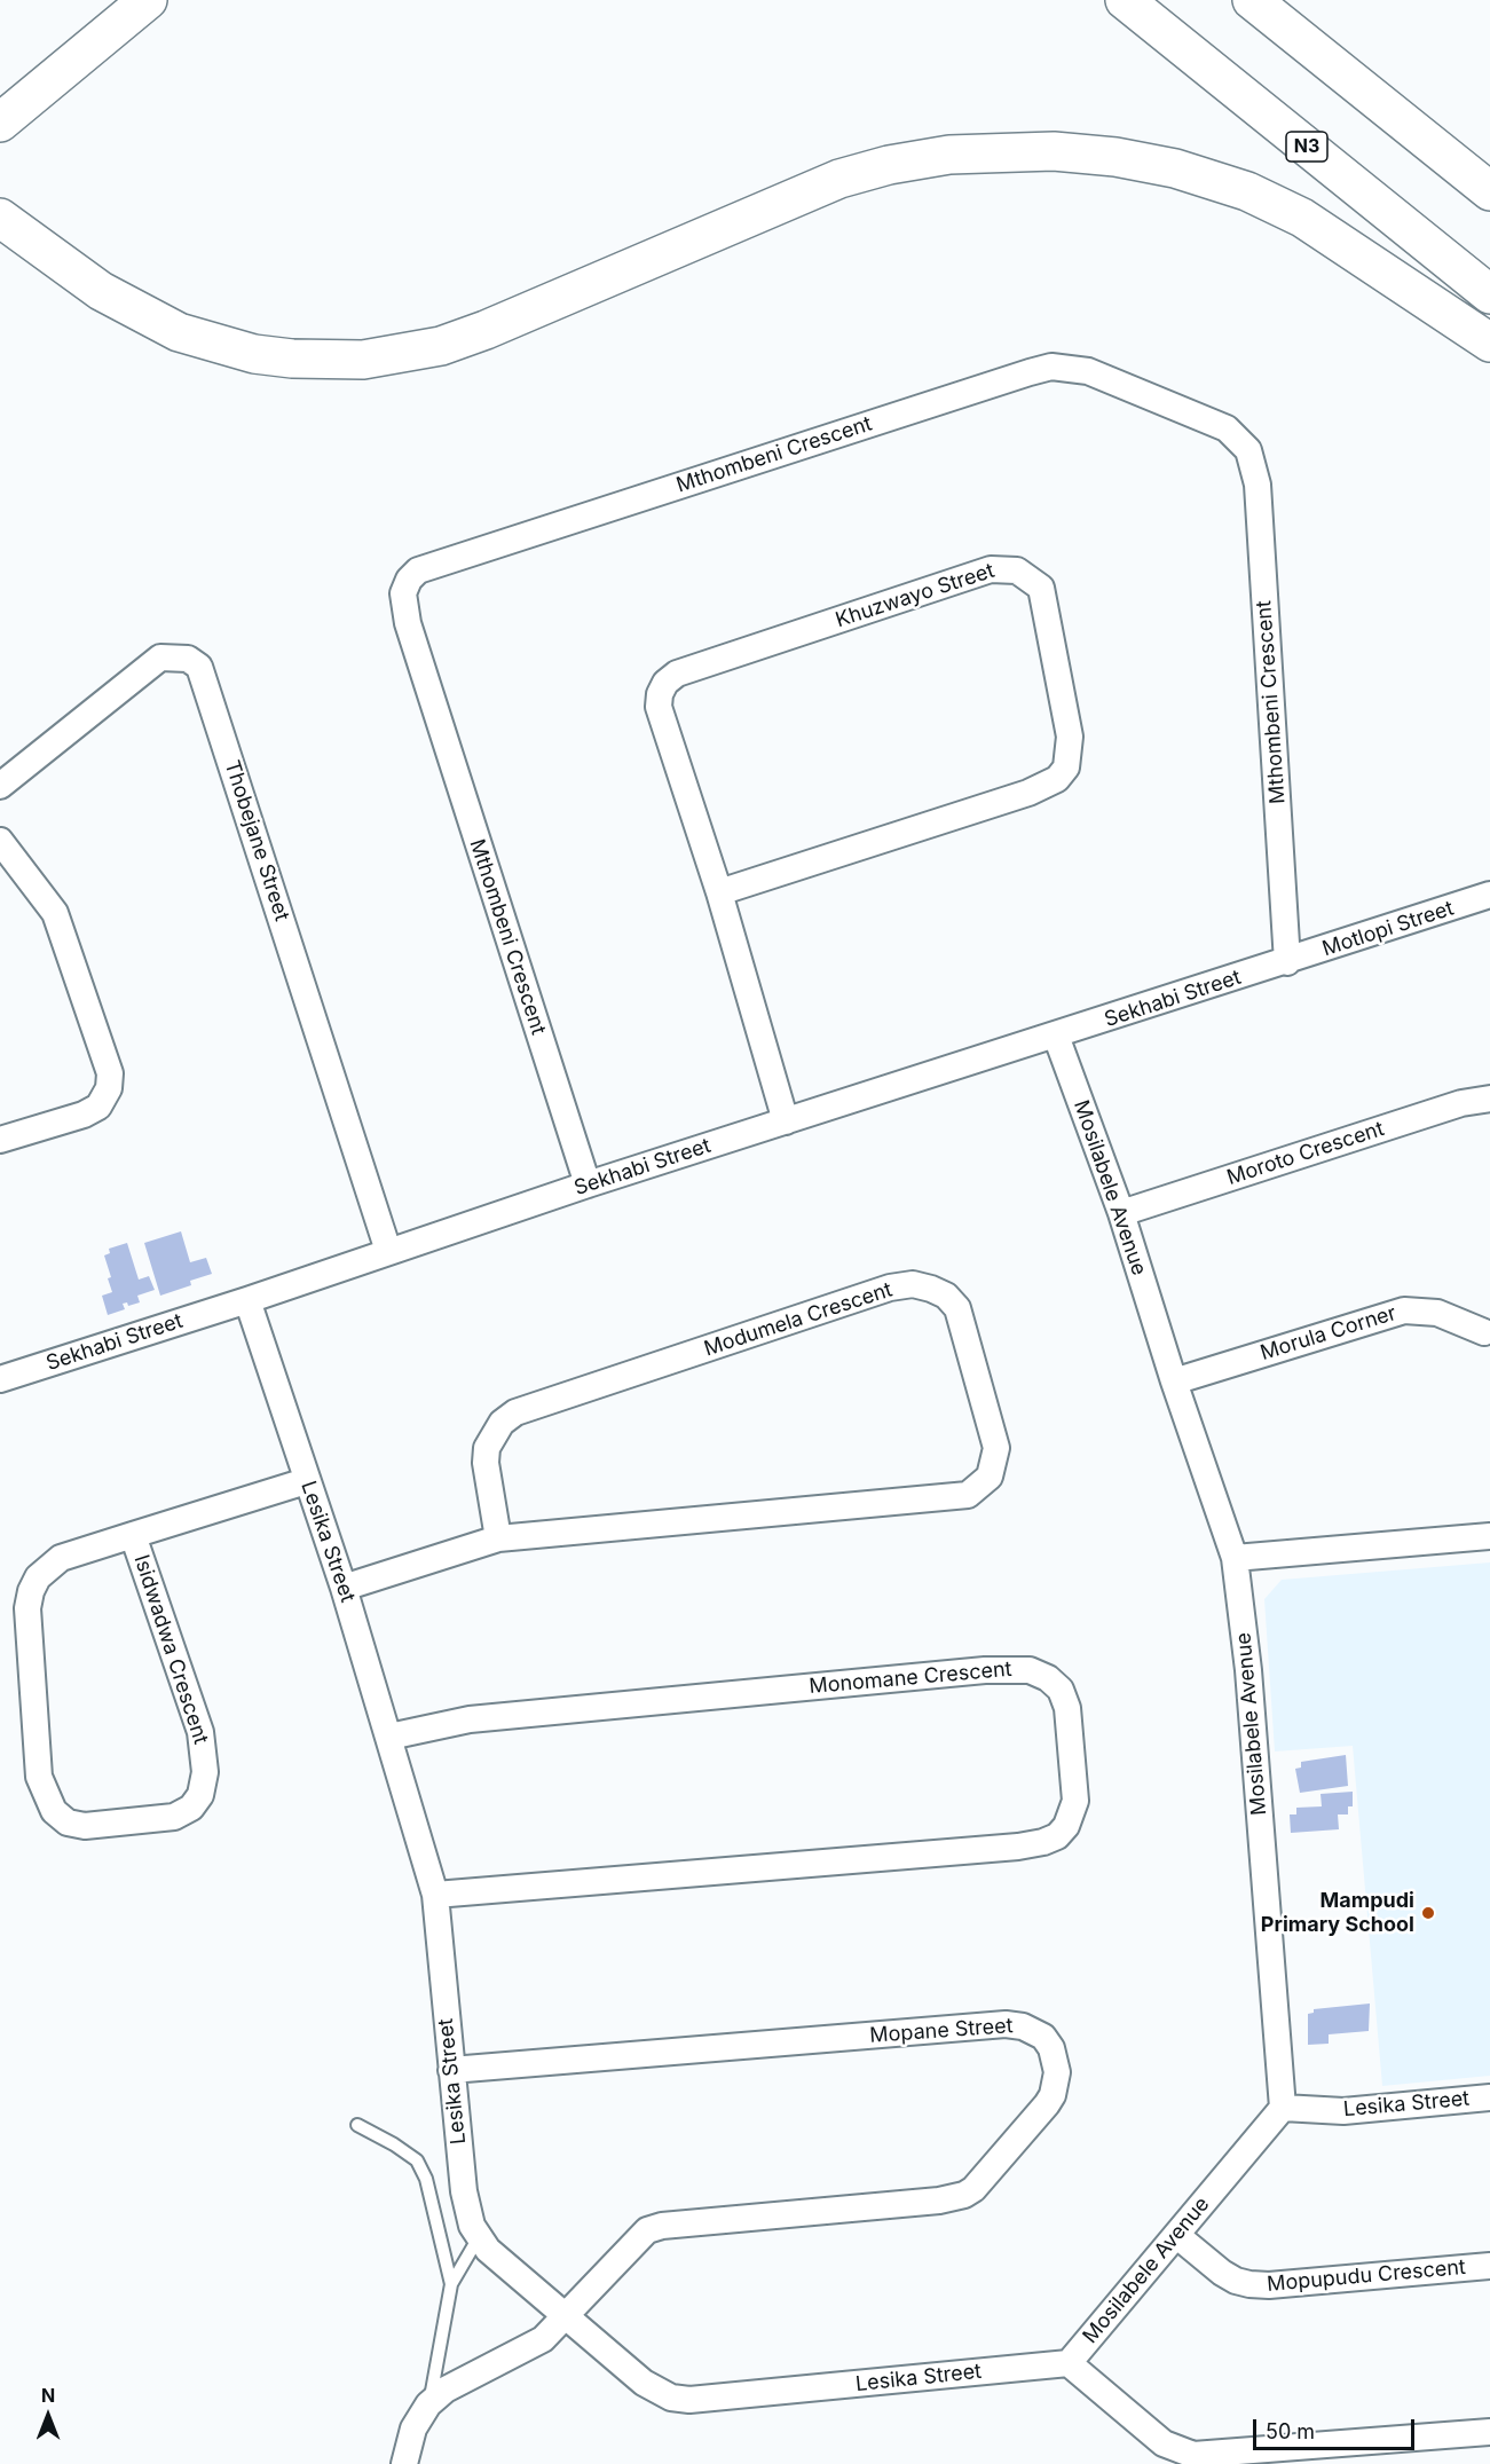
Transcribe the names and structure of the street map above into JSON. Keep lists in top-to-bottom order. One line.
{"streets":{"main road":["N3"],"street":["Mthombeni Crescent","Khuzwayo Street","Thobejane Street","Motlopi Street","Sekhabi Street","Moroto Crescent","Mosilabele Avenue","Modumela Crescent","Morula Corner","Lesika Street","Isidwadwa Crescent","Monomane Crescent","Mopane Street","Mopupudu Crescent"]},"crossings":[["Mthombeni Crescent","Motlopi Street"],["Mthombeni Crescent","Sekhabi Street"],["Khuzwayo Street","Sekhabi Street"],["Thobejane Street","Sekhabi Street"],["Motlopi Street","Sekhabi Street"],["Sekhabi Street","Mosilabele Avenue"],["Sekhabi Street","Lesika Street"],["Moroto Crescent","Mosilabele Avenue"],["Mosilabele Avenue","Morula Corner"],["Mosilabele Avenue","Lesika Street"],["Mosilabele Avenue","Mopupudu Crescent"],["Modumela Crescent","Lesika Street"],["Lesika Street","Isidwadwa Crescent"],["Lesika Street","Monomane Crescent"],["Lesika Street","Mopane Street"]],"places":["Mampudi Primary School"],"scale_bar":"50 m","north":"top"}
